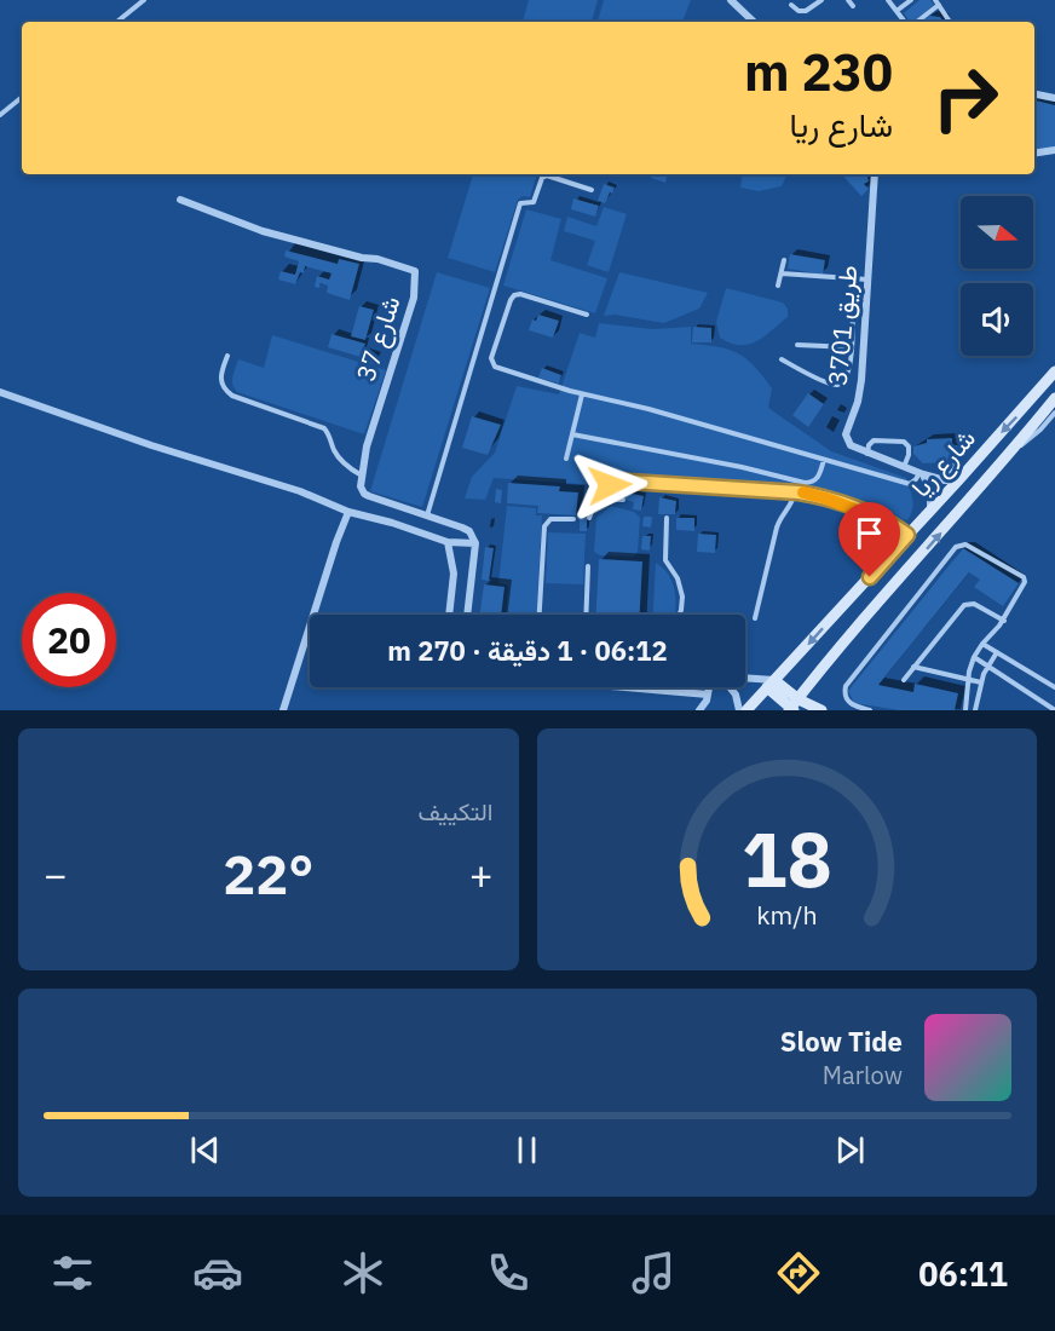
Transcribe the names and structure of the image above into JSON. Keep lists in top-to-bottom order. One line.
{"streets":{"main road":["شارع ريا"],"street":["طريق 3701","شارع 37"]},"crossings":[["طريق 3701","شارع ريا"]],"north":"right","page":{"turn":["230 m","شارع ريا"],"limit":"20","trip":"06:12 · 1 دقيقة · 270 m","tile":"التكييف","heat":["−","22°","+"],"song":["Slow Tide","Marlow"],"tabs":"06:11","gauge":["18","km/h"]}}
